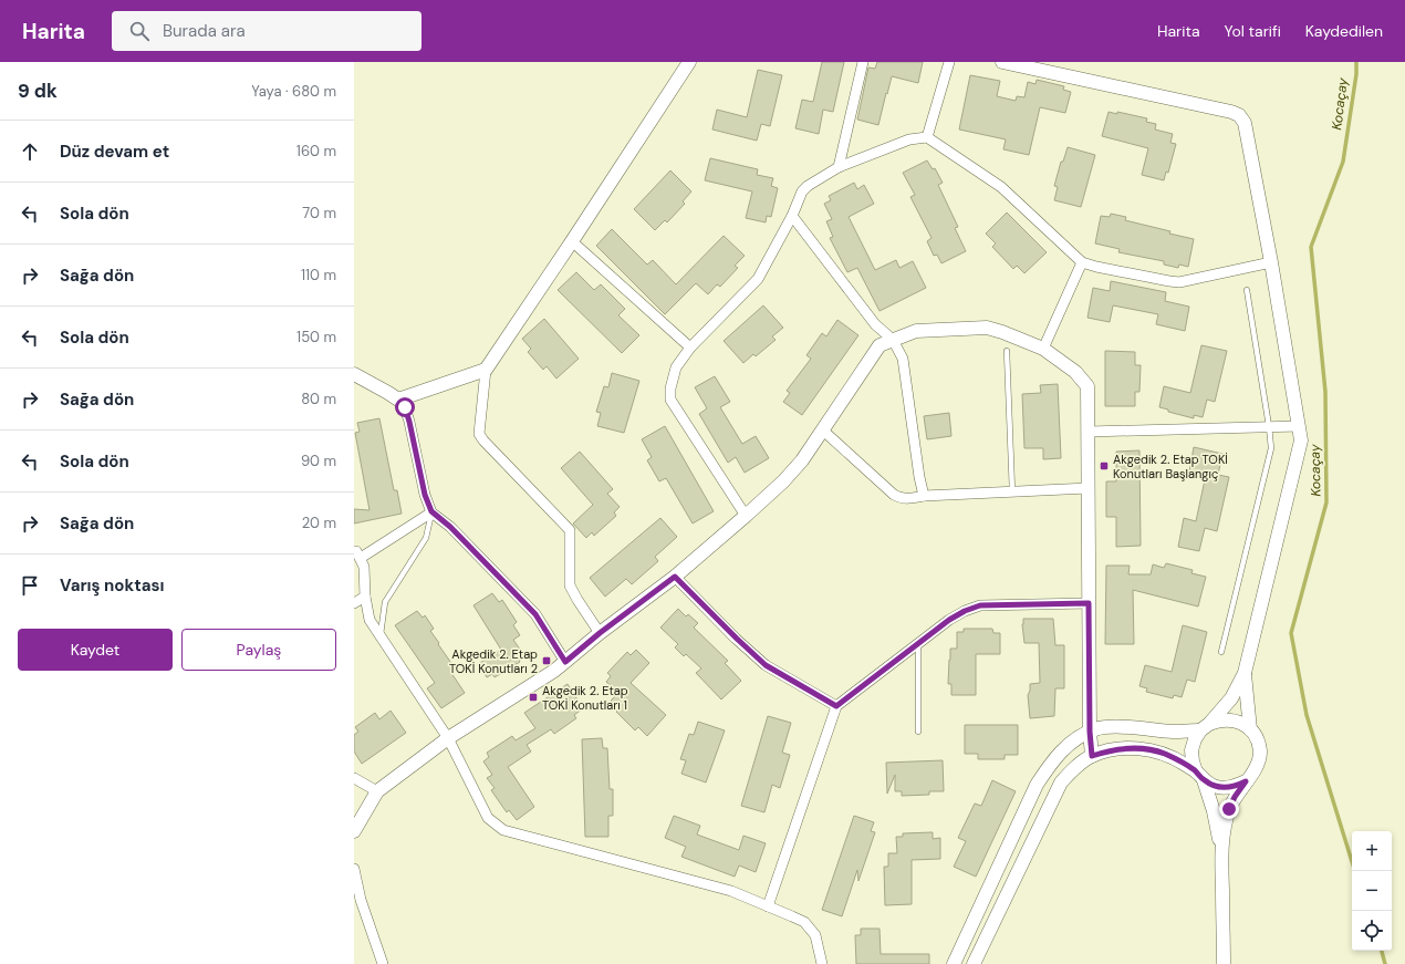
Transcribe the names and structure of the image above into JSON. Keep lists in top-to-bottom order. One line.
{"water":["Kocaçay"],"places":{"transit":["Akgedik 2. Etap TOKİ Konutları Başlangıç","Akgedik 2. Etap TOKİ Konutları 2","Akgedik 2. Etap TOKİ Konutları 1"]},"page":{"header":"Harita","search":"Burada ara","nav":["Harita","Yol tarifi","Kaydedilen"],"heading":["9 dk","Yaya · 680 m"],"list":[["Düz devam et","160 m"],["Sola dön","70 m"],["Sağa dön","110 m"],["Sola dön","150 m"],["Sağa dön","80 m"],["Sola dön","90 m"],["Sağa dön","20 m"],"Varış noktası"],"buttons":["Kaydet","Paylaş"],"map_buttons":["+","−"]}}
